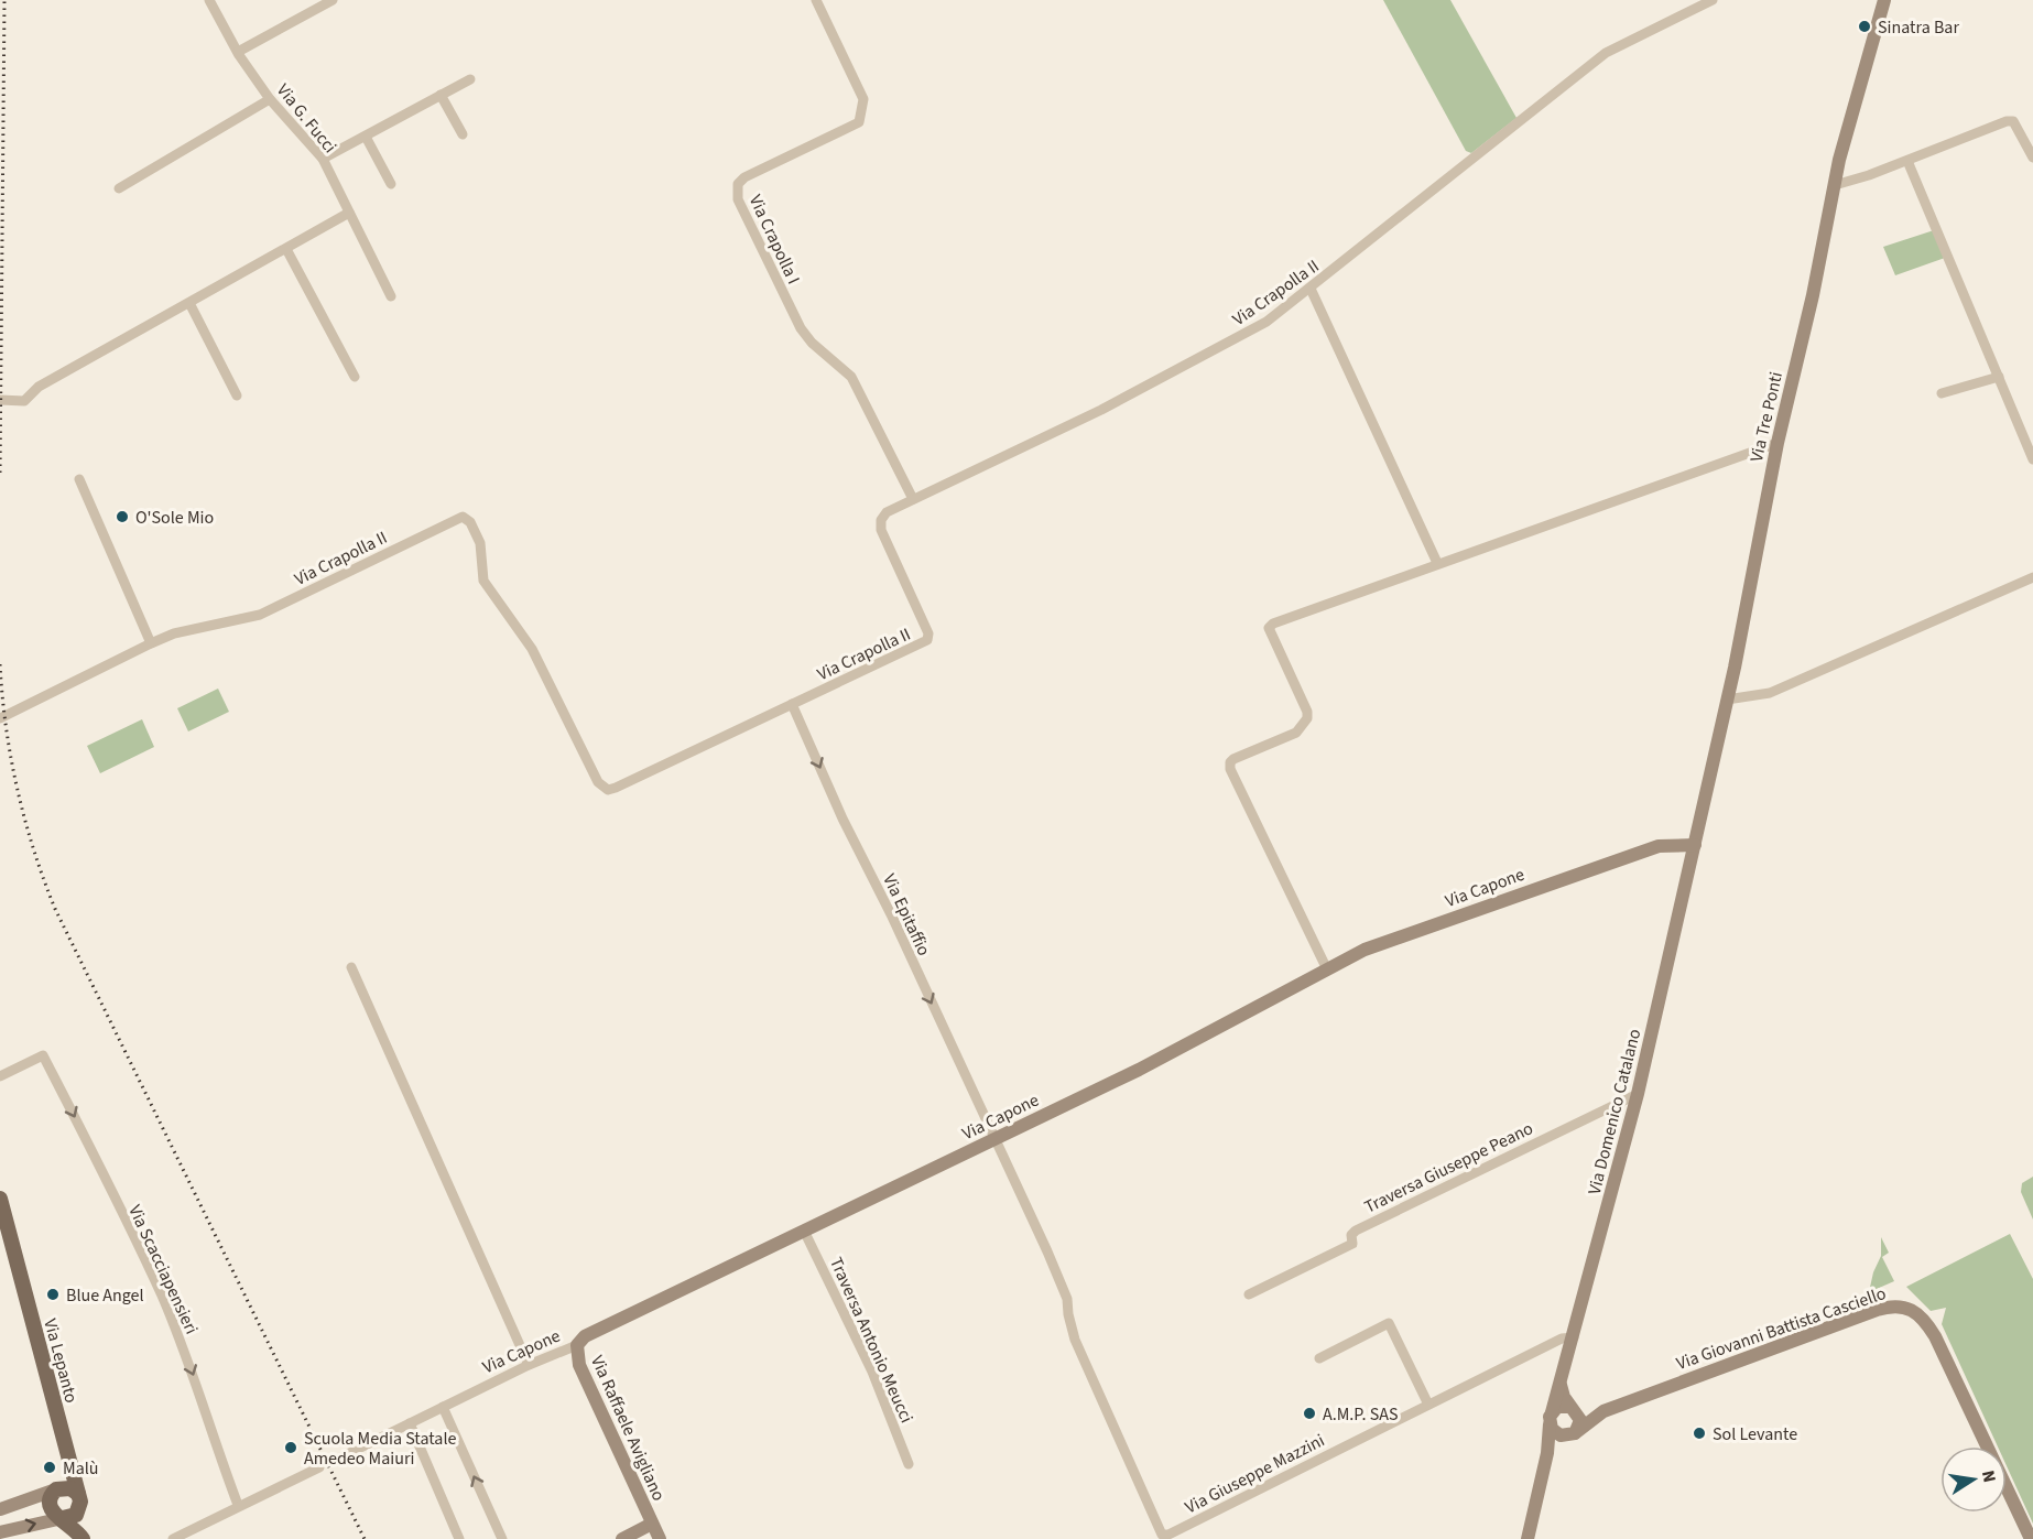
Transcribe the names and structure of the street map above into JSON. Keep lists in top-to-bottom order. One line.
{"streets":{"main road":["Via Lepanto"],"street":["Via G. Fucci","Via Crapolla I","Via Crapolla II","Via Tre Ponti","Via Capone","Via Epitaffio","Via Domenico Catalano","Traversa Giuseppe Peano","Via Scacciapensieri","Via Giovanni Battista Casciello","Traversa Antonio Meucci","Via Raffaele Avigliano","Via Giuseppe Mazzini"]},"crossings":[["Via Crapolla I","Via Crapolla II"],["Via Crapolla II","Via Epitaffio"],["Via Tre Ponti","Via Capone"],["Via Tre Ponti","Via Domenico Catalano"],["Via Capone","Via Epitaffio"],["Via Capone","Via Domenico Catalano"],["Via Capone","Traversa Antonio Meucci"],["Via Capone","Via Raffaele Avigliano"],["Via Capone","Via Giuseppe Mazzini"],["Via Epitaffio","Via Giuseppe Mazzini"],["Via Domenico Catalano","Traversa Giuseppe Peano"],["Via Domenico Catalano","Via Giovanni Battista Casciello"],["Via Domenico Catalano","Via Giuseppe Mazzini"]],"one_way":["Via Epitaffio","Via Scacciapensieri"],"places":["Sinatra Bar","O'Sole Mio","Blue Angel","A.M.P. SAS","Sol Levante","Scuola Media Statale Amedeo Maiuri","Malù"],"north":"right"}
